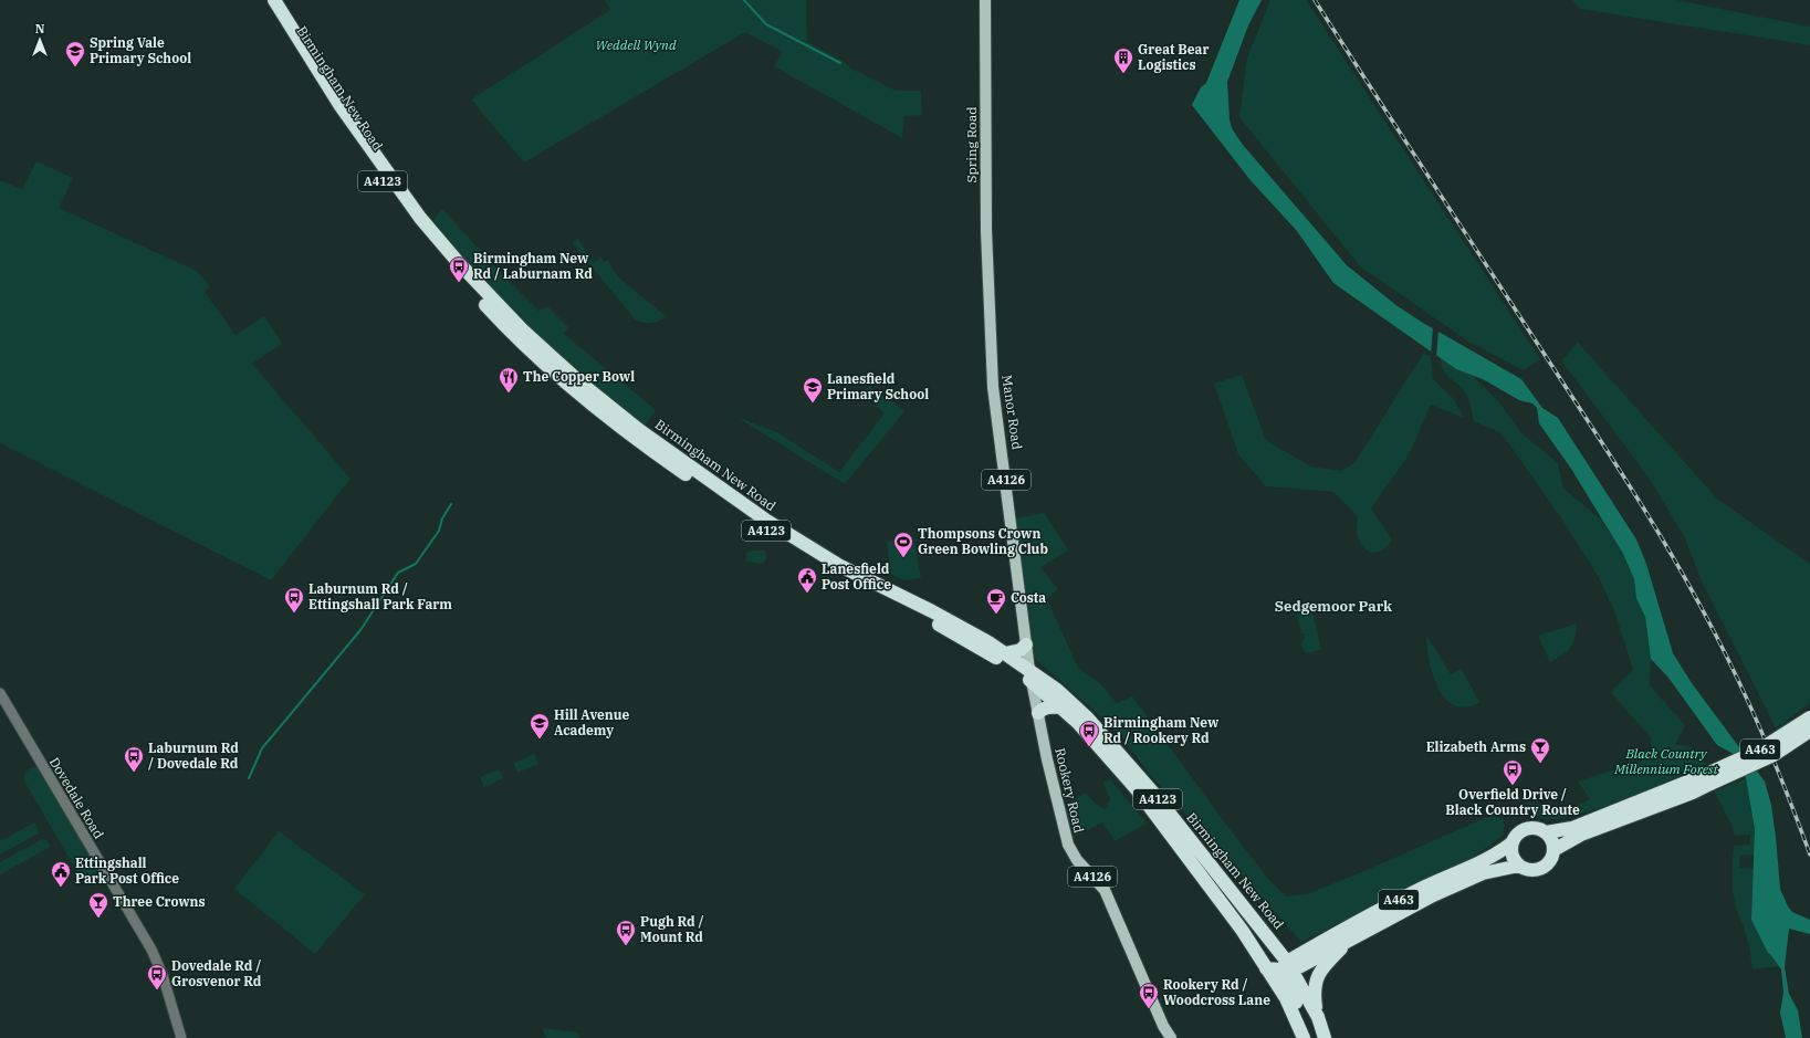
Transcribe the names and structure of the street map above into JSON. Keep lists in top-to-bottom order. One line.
{"streets":{"highway":["Birmingham New Road","A4123","A463"],"main road":["Spring Road","Manor Road","A4126","Rookery Road"],"street":["Dovedale Road"]},"crossings":[["Birmingham New Road","A4123"],["Birmingham New Road","Manor Road"],["Birmingham New Road","A463"],["Birmingham New Road","Rookery Road"],["Spring Road","Manor Road"],["A4123","A463"],["Manor Road","Rookery Road"]],"districts":["Sedgemoor Park"],"parks":["Weddell Wynd","Black Country Millennium Forest"],"places":{"school or university":["Spring Vale Primary School","Lanesfield Primary School","Hill Avenue Academy"],"building":["Great Bear Logistics"],"bus stop":["Birmingham New Rd / Laburnam Rd","Laburnum Rd / Ettingshall Park Farm","Birmingham New Rd / Rookery Rd","Laburnum Rd / Dovedale Rd","Overfield Drive / Black Country Route","Pugh Rd / Mount Rd","Dovedale Rd / Grosvenor Rd","Rookery Rd / Woodcross Lane"],"restaurant":["The Copper Bowl"],"sports":["Thompsons Crown Green Bowling Club"],"public building":["Lanesfield Post Office","Ettingshall Park Post Office"],"cafe":["Costa"],"bar":["Elizabeth Arms","Three Crowns"]},"north":"top"}
